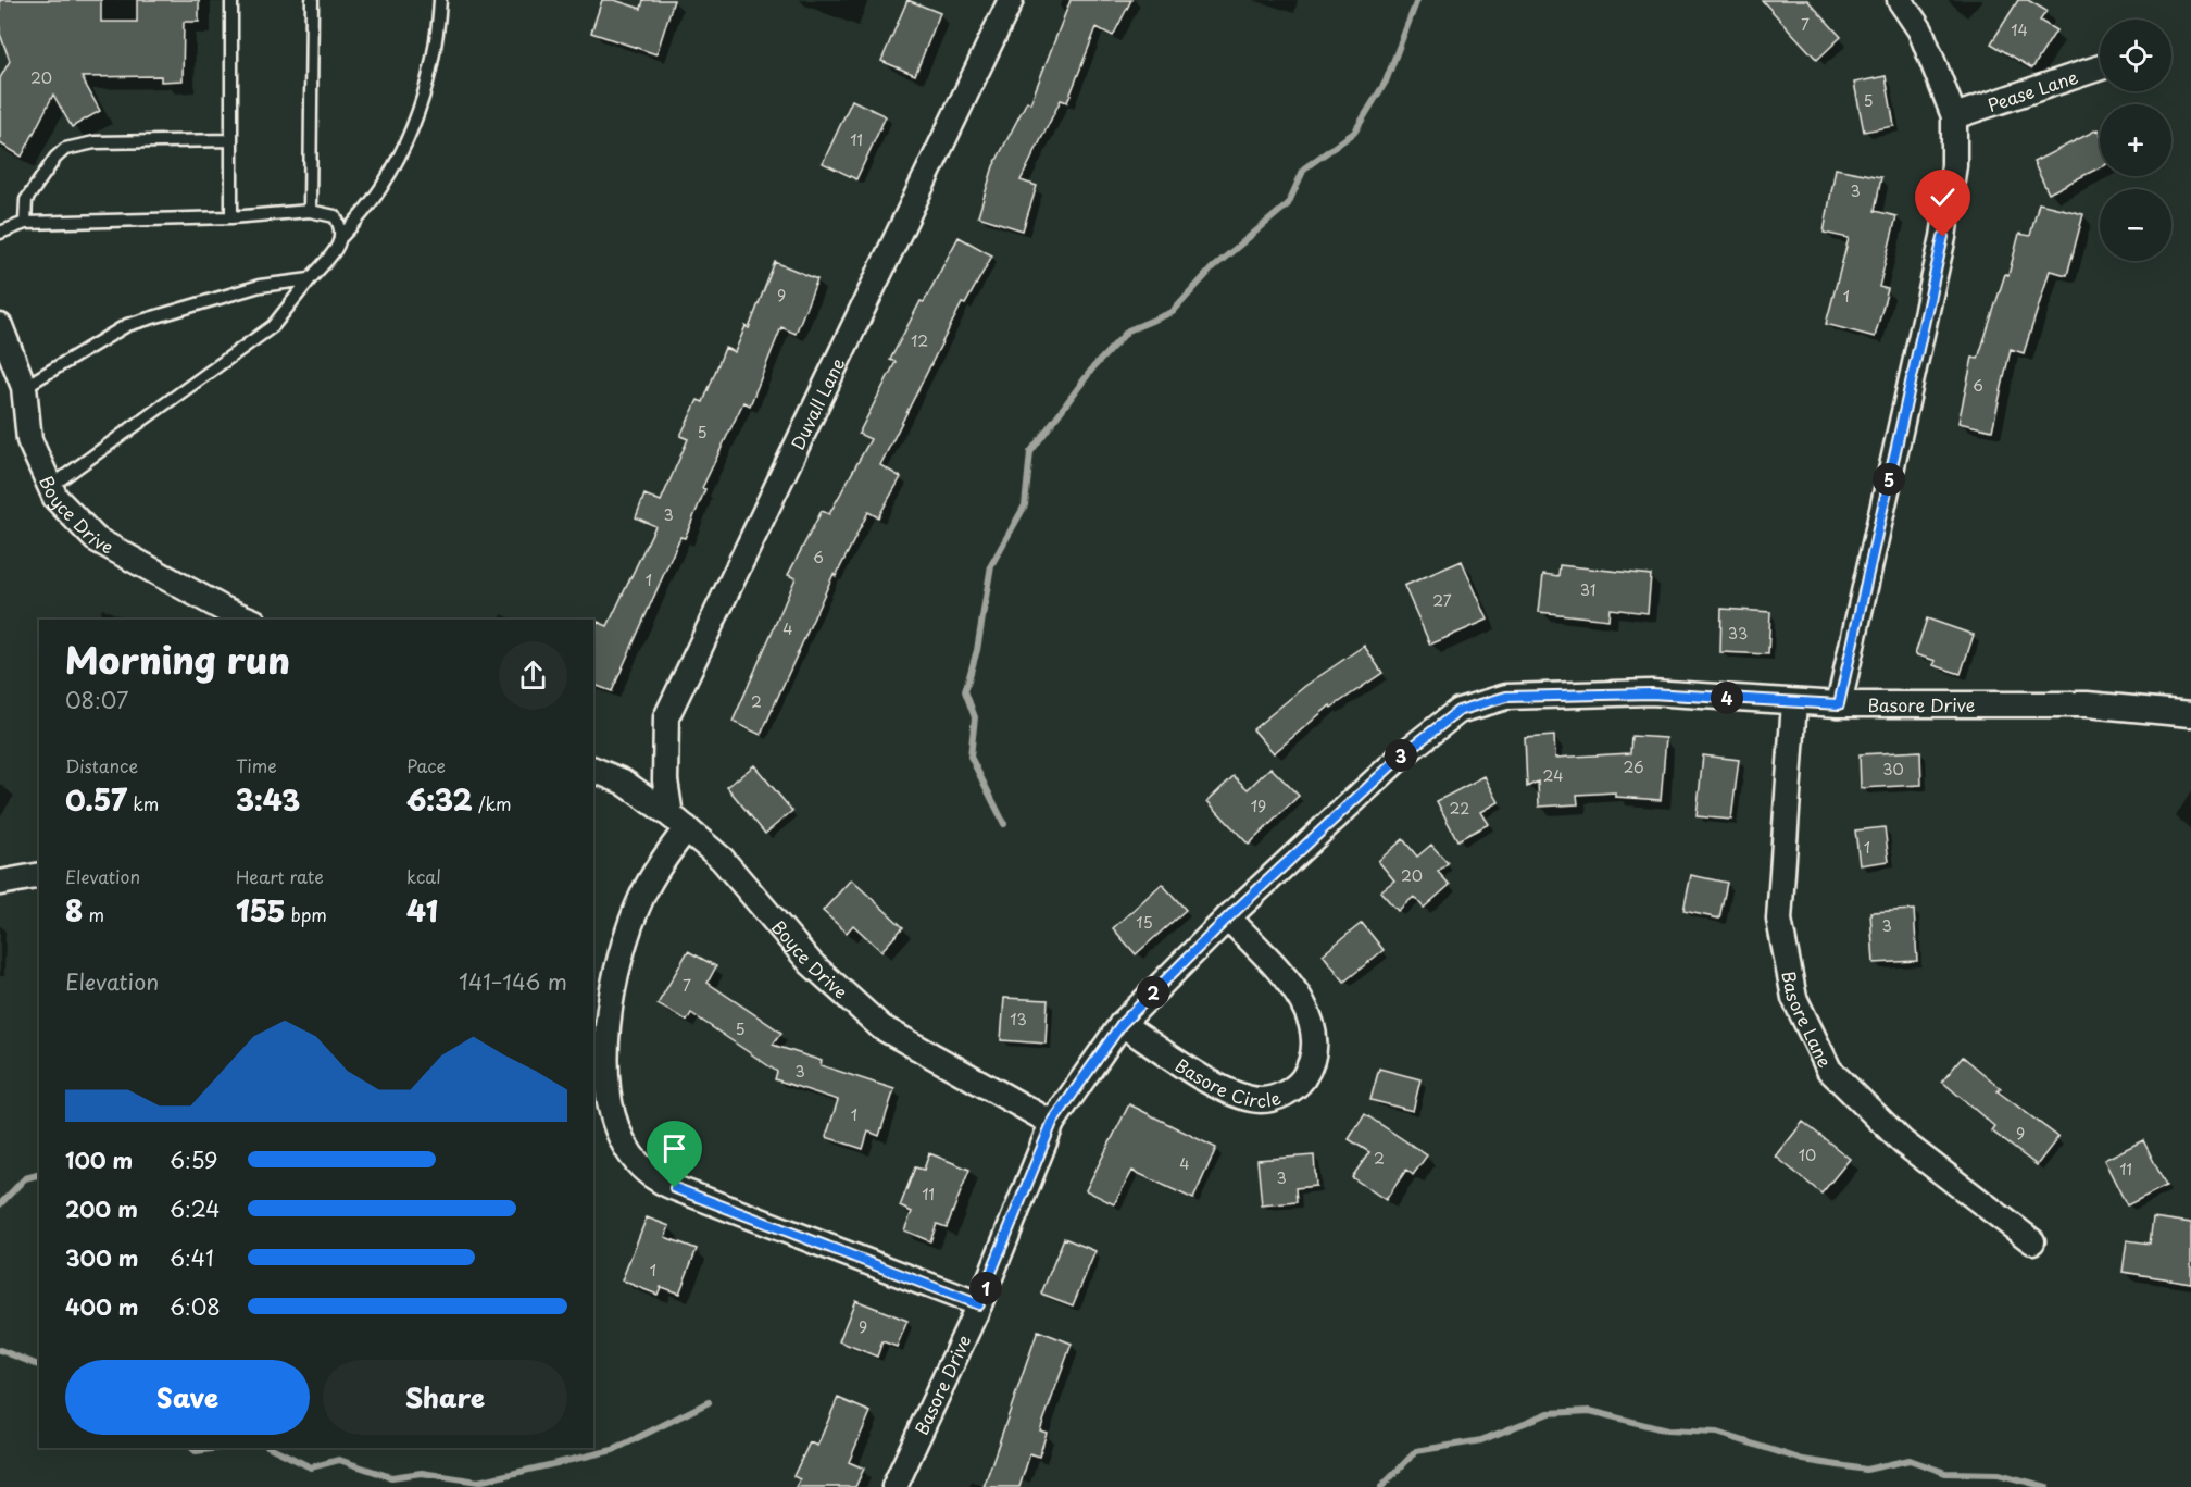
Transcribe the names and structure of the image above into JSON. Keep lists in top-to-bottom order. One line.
{"streets":{"street":["Pease Lane","Duvall Lane","Boyce Drive","Basore Drive","Basore Lane","Basore Circle"]},"crossings":[["Duvall Lane","Boyce Drive"],["Boyce Drive","Basore Drive"],["Basore Drive","Basore Lane"],["Basore Drive","Basore Circle"]],"house_numbers":["7","14","20","5","11","3","9","1","12","6","5","3","6","1","31","27","4","33","2","26","30","24","19","22","1","20","15","3","7","13","5","3","1","9","10","2","4","11","3","11","1","9"],"page":{"map_buttons":["+","−"],"pins":["5","4","3","2","1"],"heading":["Morning run","08:07"],"stats":[["Distance","0.57 km"],["Time","3:43"],["Pace","6:32 /km"],["Elevation","8 m"],["Heart rate","155 bpm"],["kcal","41"]],"chart":["Elevation","141–146 m"],"list":[{"name":"100 m","note":"6:59"},{"name":"200 m","note":"6:24"},{"name":"300 m","note":"6:41"},{"name":"400 m","note":"6:08"}],"buttons":["Save","Share"]}}
